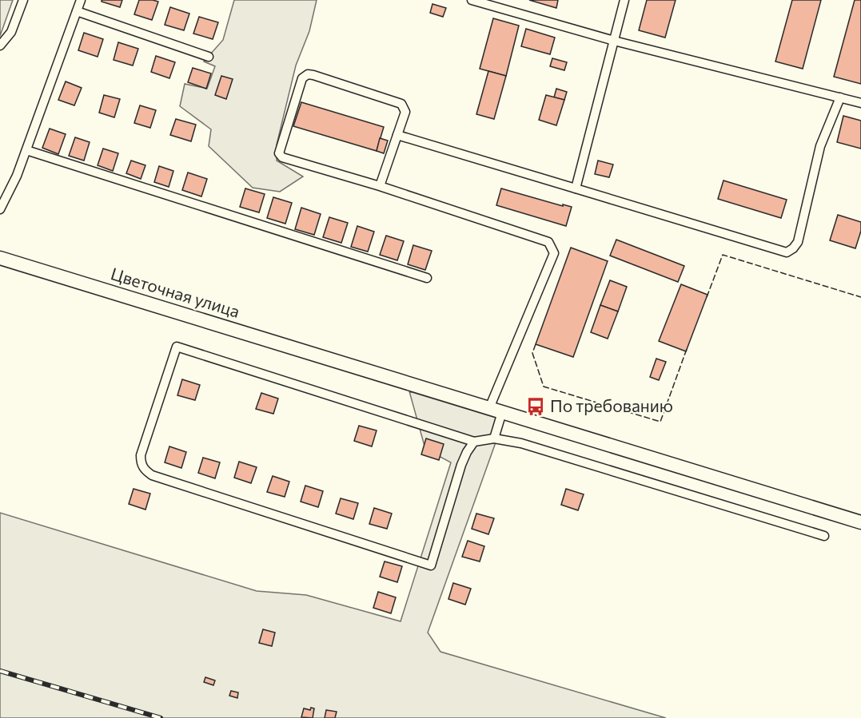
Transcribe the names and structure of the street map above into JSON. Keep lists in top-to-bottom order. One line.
{"streets":{"main road":["Цветочная улица"]},"places":{"bus stop":["По требованию"]}}
